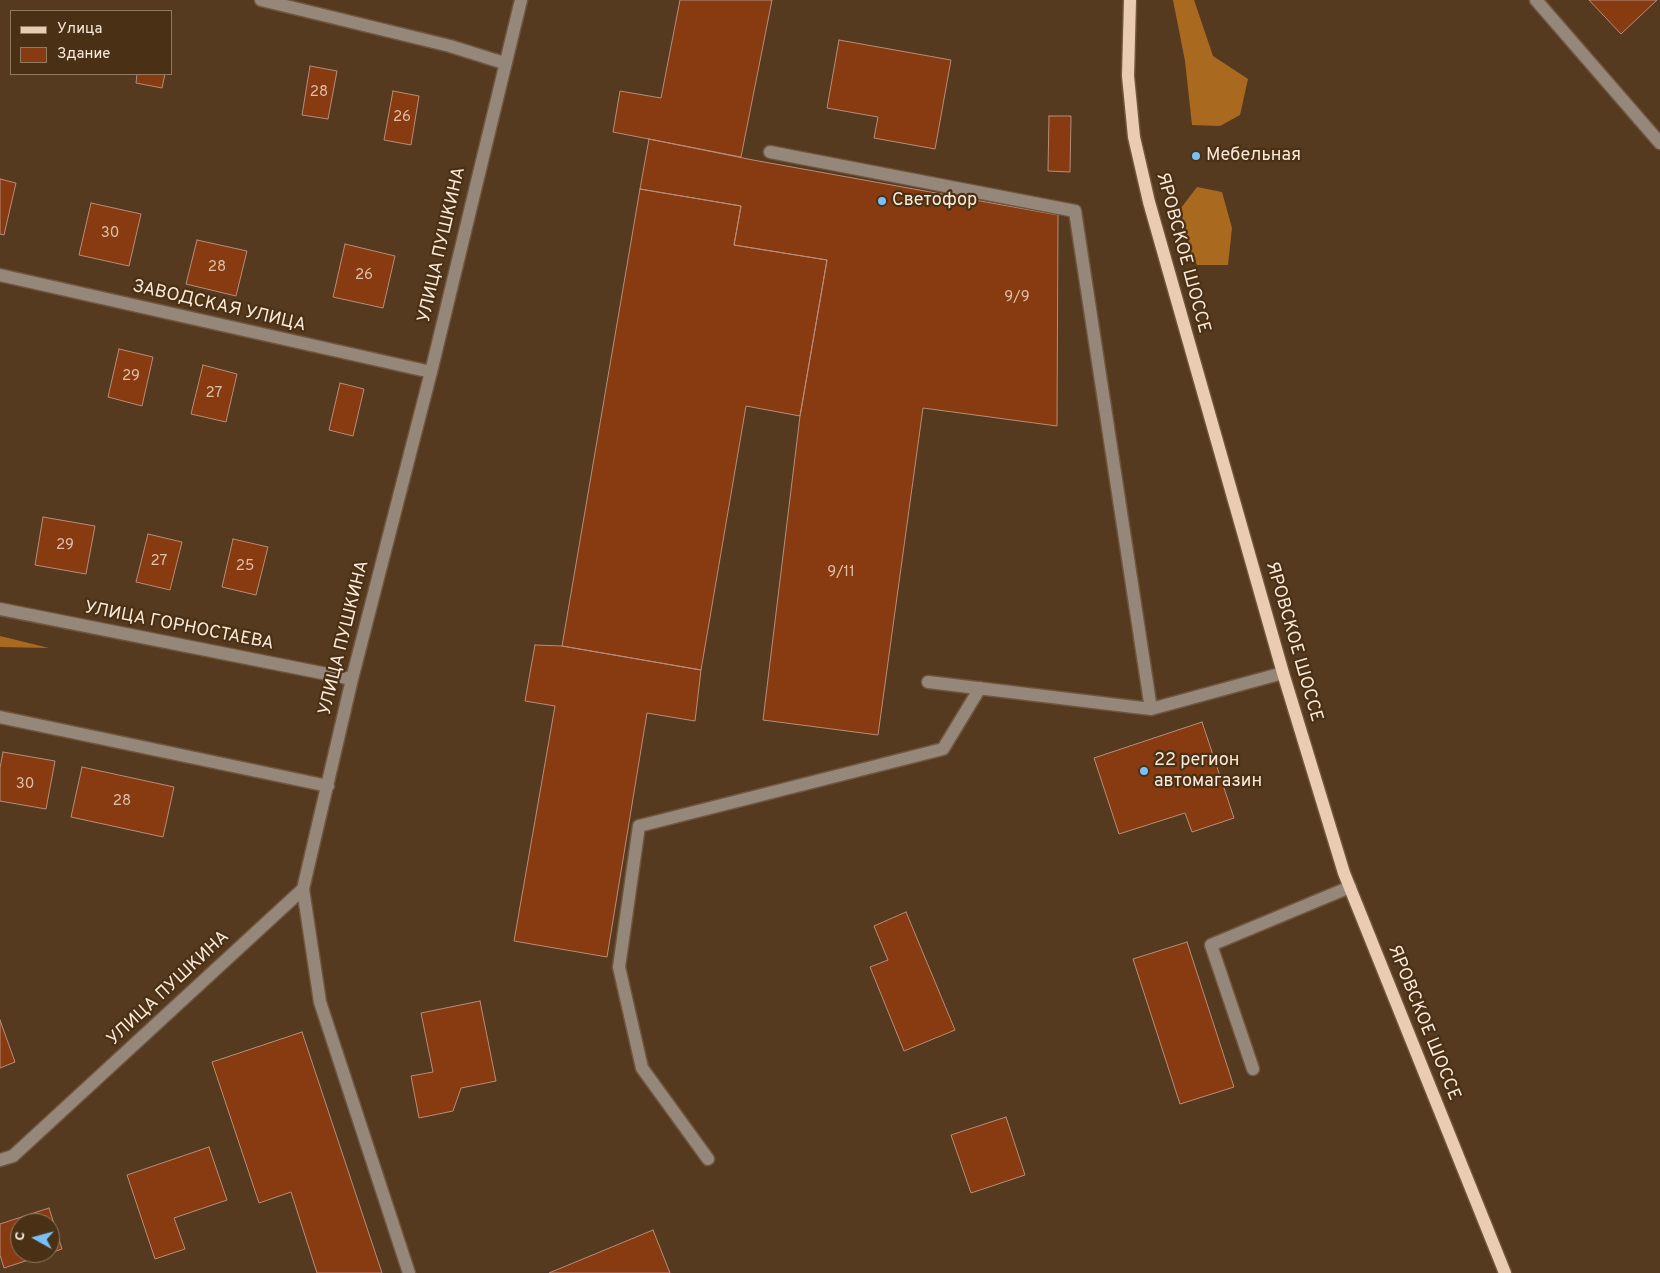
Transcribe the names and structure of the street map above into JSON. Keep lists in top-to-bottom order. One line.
{"streets":{"main road":["ЯРОВСКОЕ ШОССЕ"],"street":["УЛИЦА ПУШКИНА","ЗАВОДСКАЯ УЛИЦА","УЛИЦА ГОРНОСТАЕВА"]},"crossings":[["УЛИЦА ПУШКИНА","ЗАВОДСКАЯ УЛИЦА"],["УЛИЦА ПУШКИНА","УЛИЦА ГОРНОСТАЕВА"]],"places":["Мебельная","Светофор","22 регион автомагазин"],"house_numbers":["28","26","30","28","26","9/9","29","27","29","27","25","9/11","30","28"],"legend":["Улица","Здание"],"north":"left"}
